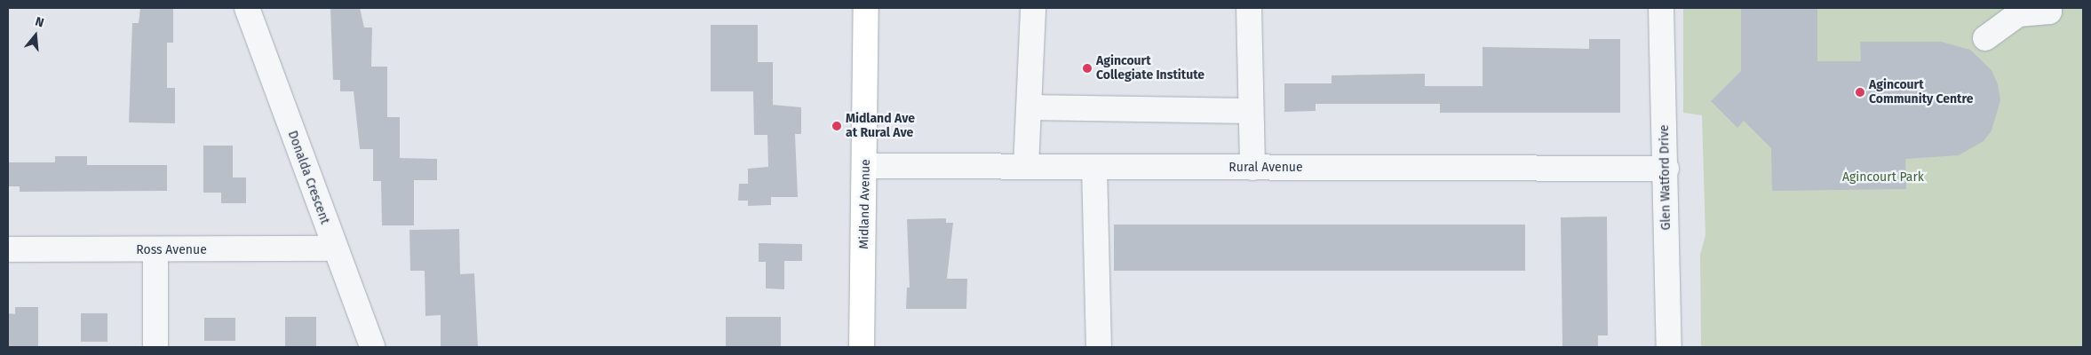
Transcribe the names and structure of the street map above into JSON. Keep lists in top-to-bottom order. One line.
{"streets":{"main road":["Midland Avenue"],"street":["Rural Avenue","Donalda Crescent","Glen Watford Drive","Ross Avenue"]},"crossings":[["Rural Avenue","Glen Watford Drive"],["Rural Avenue","Midland Avenue"],["Donalda Crescent","Ross Avenue"]],"parks":["Agincourt Park"],"places":["Agincourt Collegiate Institute","Agincourt Community Centre","Midland Ave at Rural Ave"],"north":"top"}
